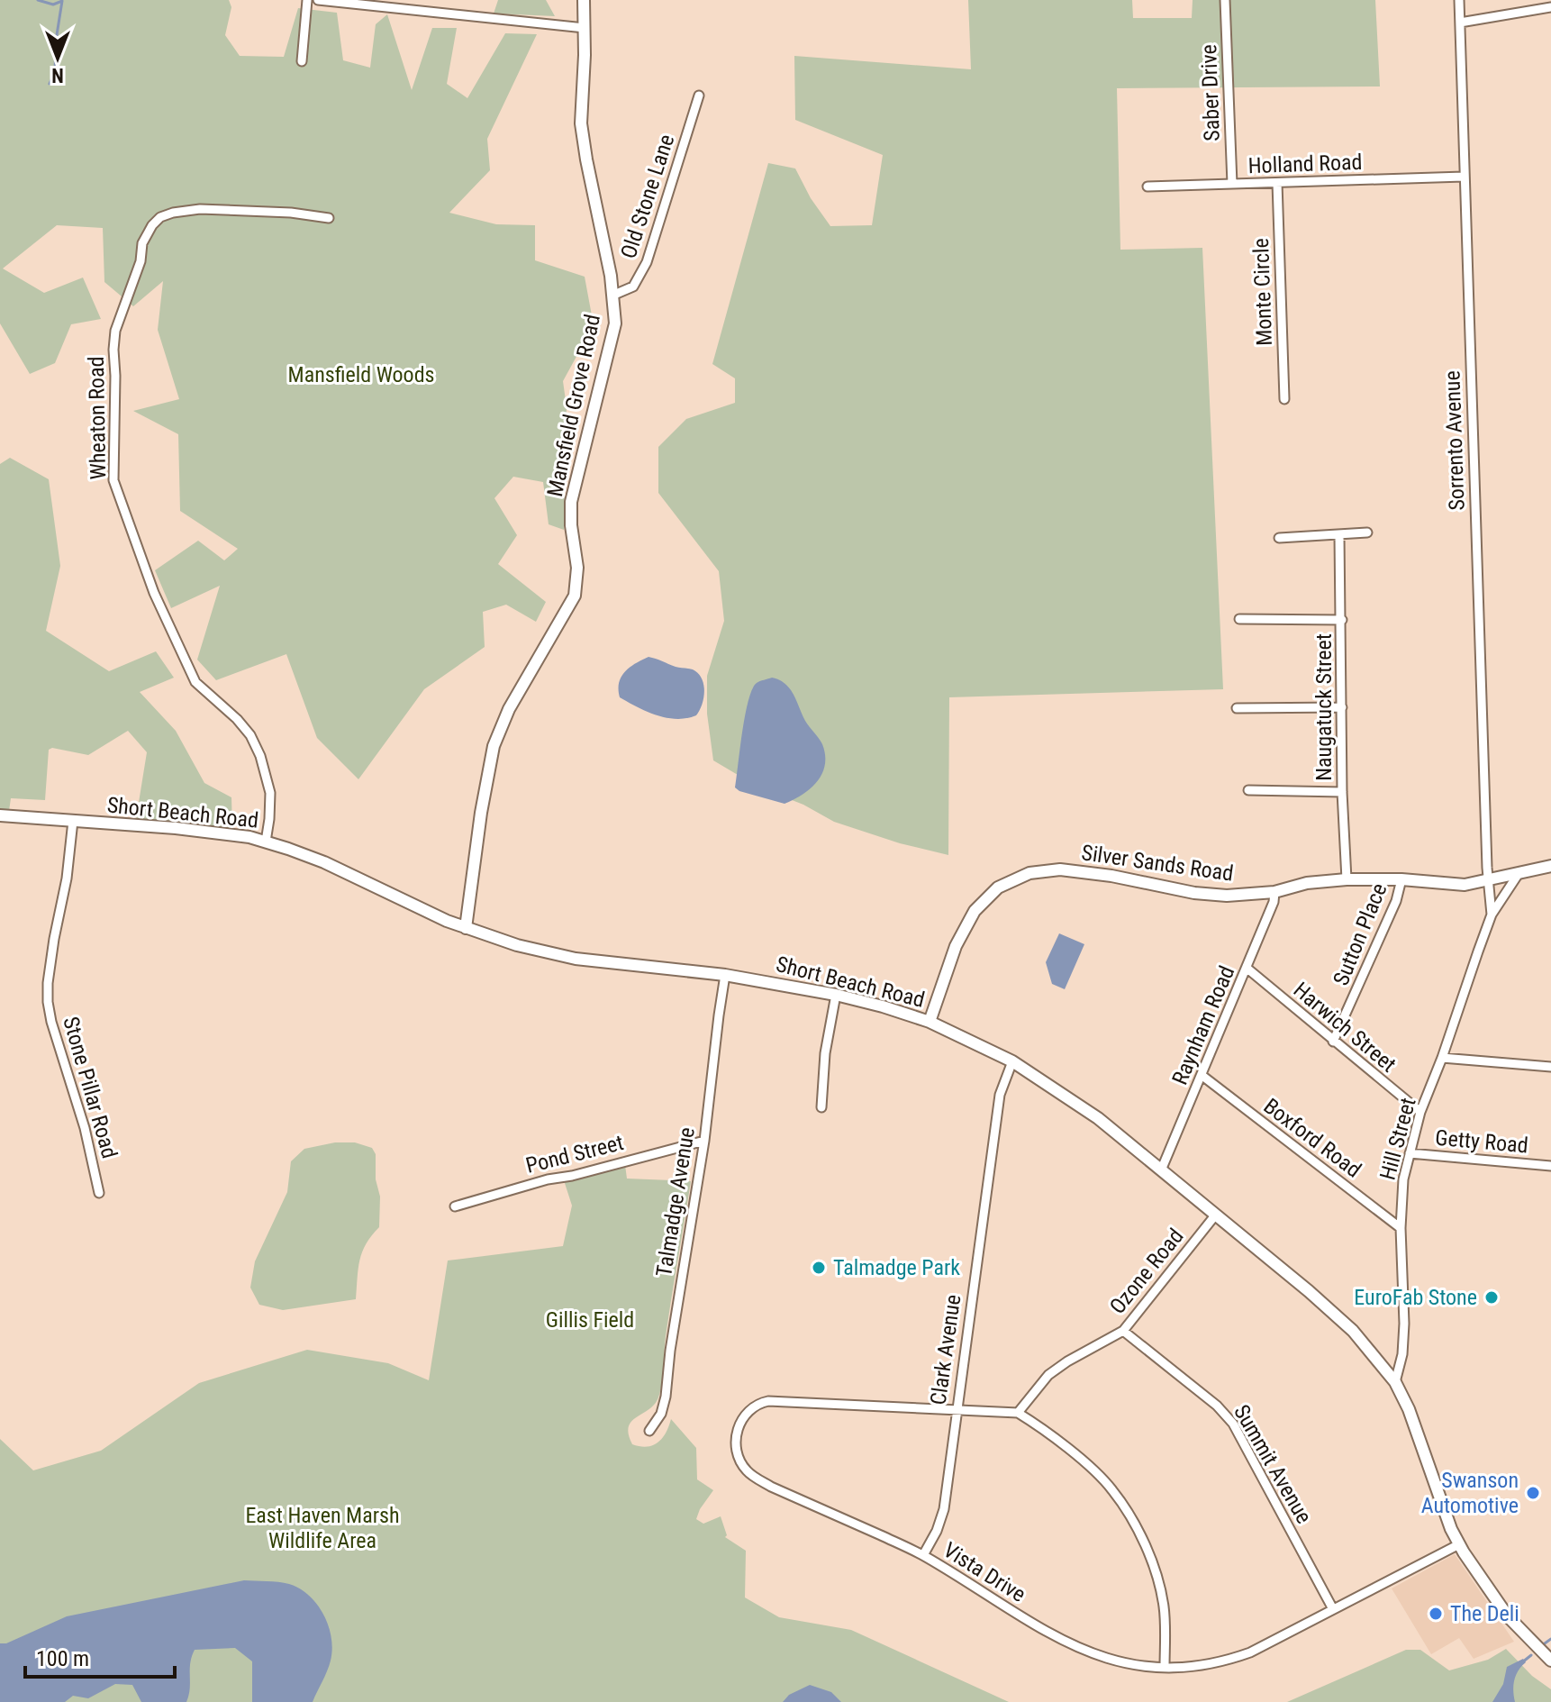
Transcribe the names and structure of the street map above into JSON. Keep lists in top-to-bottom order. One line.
{"streets":{"main road":["Mansfield Grove Road","Short Beach Road","Silver Sands Road"],"street":["Saber Drive","Holland Road","Old Stone Lane","Monte Circle","Wheaton Road","Sorrento Avenue","Naugatuck Street","Sutton Place","Raynham Road","Harwich Street","Stone Pillar Road","Boxford Road","Hill Street","Getty Road","Pond Street","Talmadge Avenue","Ozone Road","Clark Avenue","Summit Avenue","Vista Drive"]},"crossings":[["Saber Drive","Holland Road"],["Holland Road","Monte Circle"],["Holland Road","Sorrento Avenue"],["Old Stone Lane","Mansfield Grove Road"],["Mansfield Grove Road","Short Beach Road"],["Wheaton Road","Short Beach Road"],["Sorrento Avenue","Silver Sands Road"],["Sorrento Avenue","Hill Street"],["Naugatuck Street","Silver Sands Road"],["Short Beach Road","Silver Sands Road"],["Short Beach Road","Raynham Road"],["Short Beach Road","Stone Pillar Road"],["Short Beach Road","Hill Street"],["Short Beach Road","Talmadge Avenue"],["Short Beach Road","Ozone Road"],["Short Beach Road","Clark Avenue"],["Short Beach Road","Vista Drive"],["Silver Sands Road","Sutton Place"],["Silver Sands Road","Raynham Road"],["Silver Sands Road","Hill Street"],["Sutton Place","Harwich Street"],["Raynham Road","Harwich Street"],["Raynham Road","Boxford Road"],["Harwich Street","Hill Street"],["Boxford Road","Hill Street"],["Hill Street","Getty Road"],["Pond Street","Talmadge Avenue"],["Ozone Road","Summit Avenue"],["Clark Avenue","Vista Drive"],["Summit Avenue","Vista Drive"]],"parks":["Mansfield Woods","Gillis Field","East Haven Marsh Wildlife Area"],"places":["Talmadge Park","EuroFab Stone","Swanson Automotive","The Deli"],"scale_bar":"100 m","north":"bottom"}
